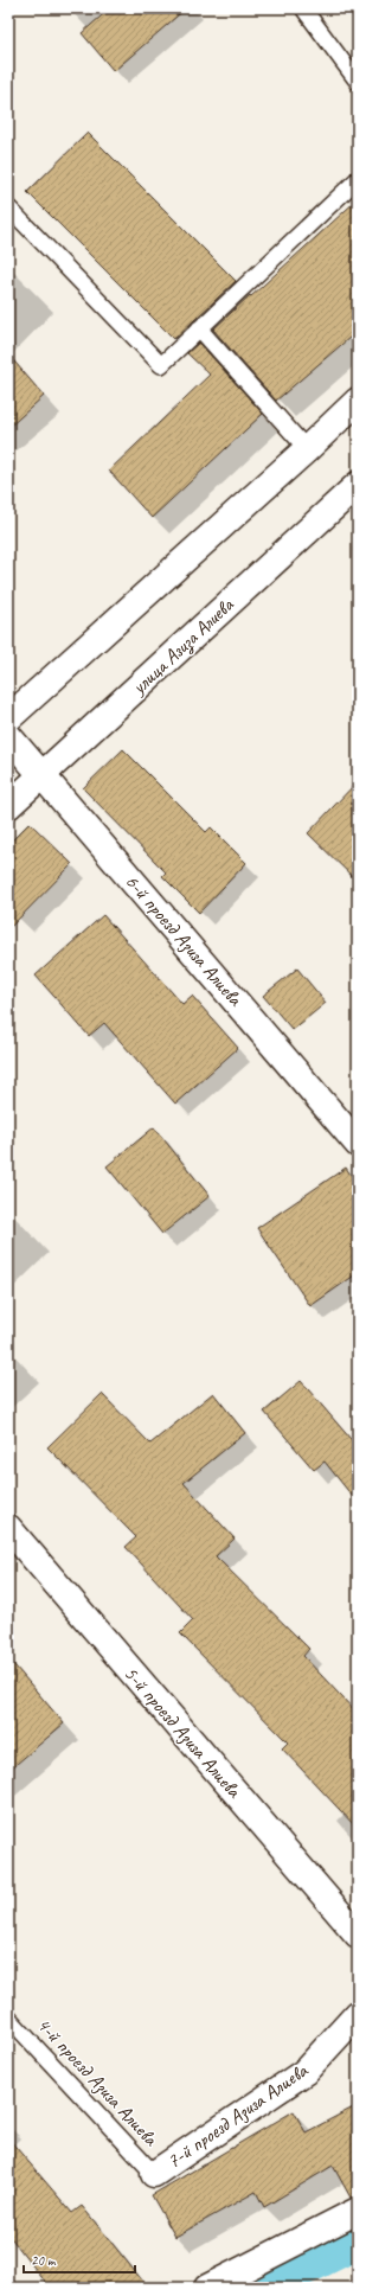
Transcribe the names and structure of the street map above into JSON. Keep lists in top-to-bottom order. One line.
{"streets":{"street":["улица Азиза Алиева","6-й проезд Азиза Алиева","5-й проезд Азиза Алиева","7-й проезд Азиза Алиева"],"lane":["4-й проезд Азиза Алиева"]},"crossings":[["улица Азиза Алиева","6-й проезд Азиза Алиева"],["4-й проезд Азиза Алиева","7-й проезд Азиза Алиева"]],"scale_bar":"20 m"}
